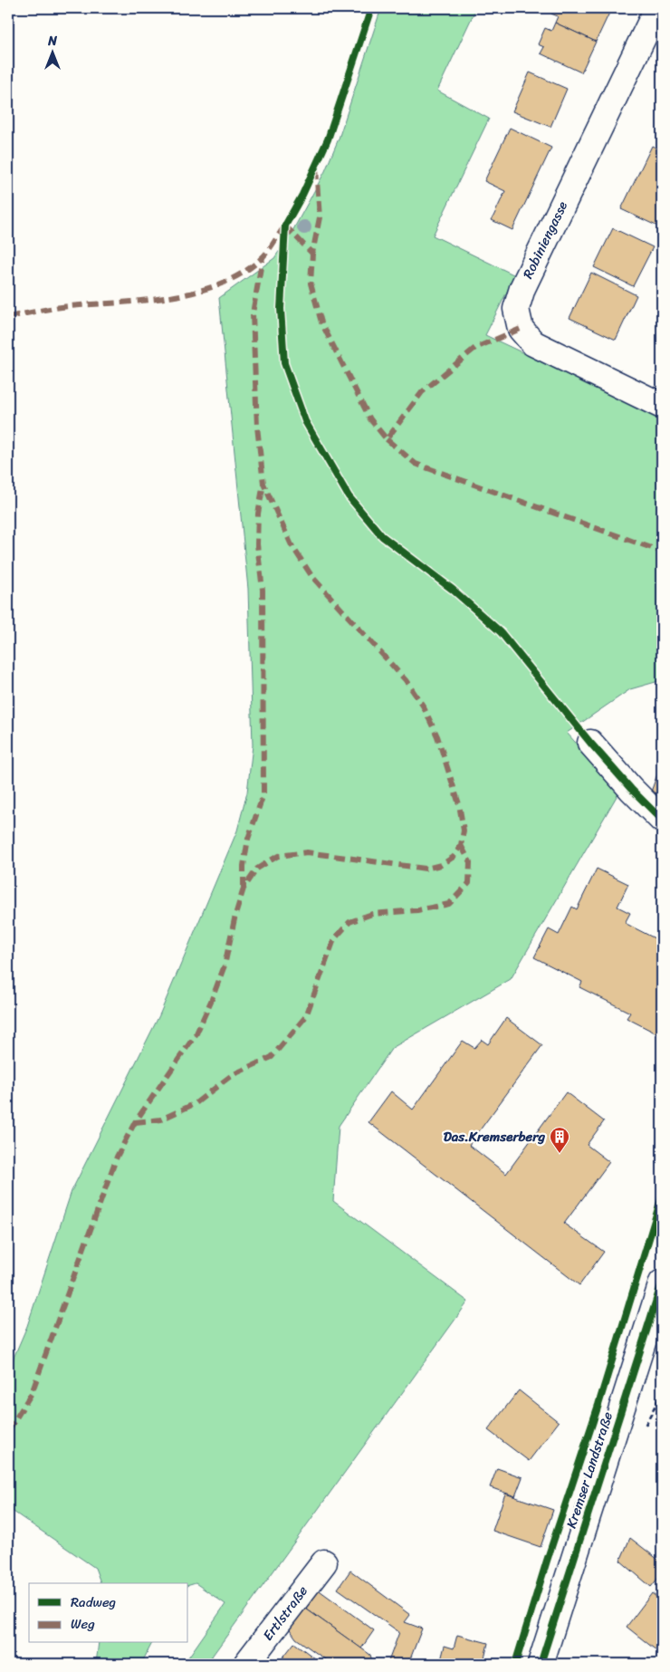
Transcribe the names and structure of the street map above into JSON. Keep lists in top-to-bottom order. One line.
{"streets":{"street":["Robiniengasse","Kremser Landstraße","Ertlstraße"]},"places":{"building":["Das.Kremserberg"]},"legend":["Radweg","Weg"],"north":"top"}
